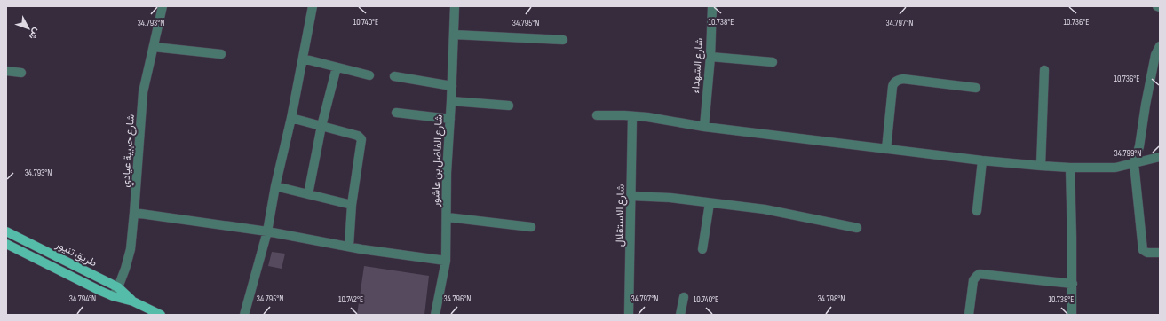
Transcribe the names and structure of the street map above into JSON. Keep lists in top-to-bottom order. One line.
{"streets":{"main road":["طريق تنيور"],"street":["شارع الشهداء","شارع حبيبة عيادي","شارع الفاضل بن عاشور","شارع الاستقلال"]},"crossings":[["شارع حبيبة عيادي","طريق تنيور"]],"north":"bottom right","coordinates":["10.740°E","10.738°E","10.736°E","34.793°N","34.795°N","34.797°N","34.799°N","34.794°N","34.796°N","34.798°N","10.742°E"]}
